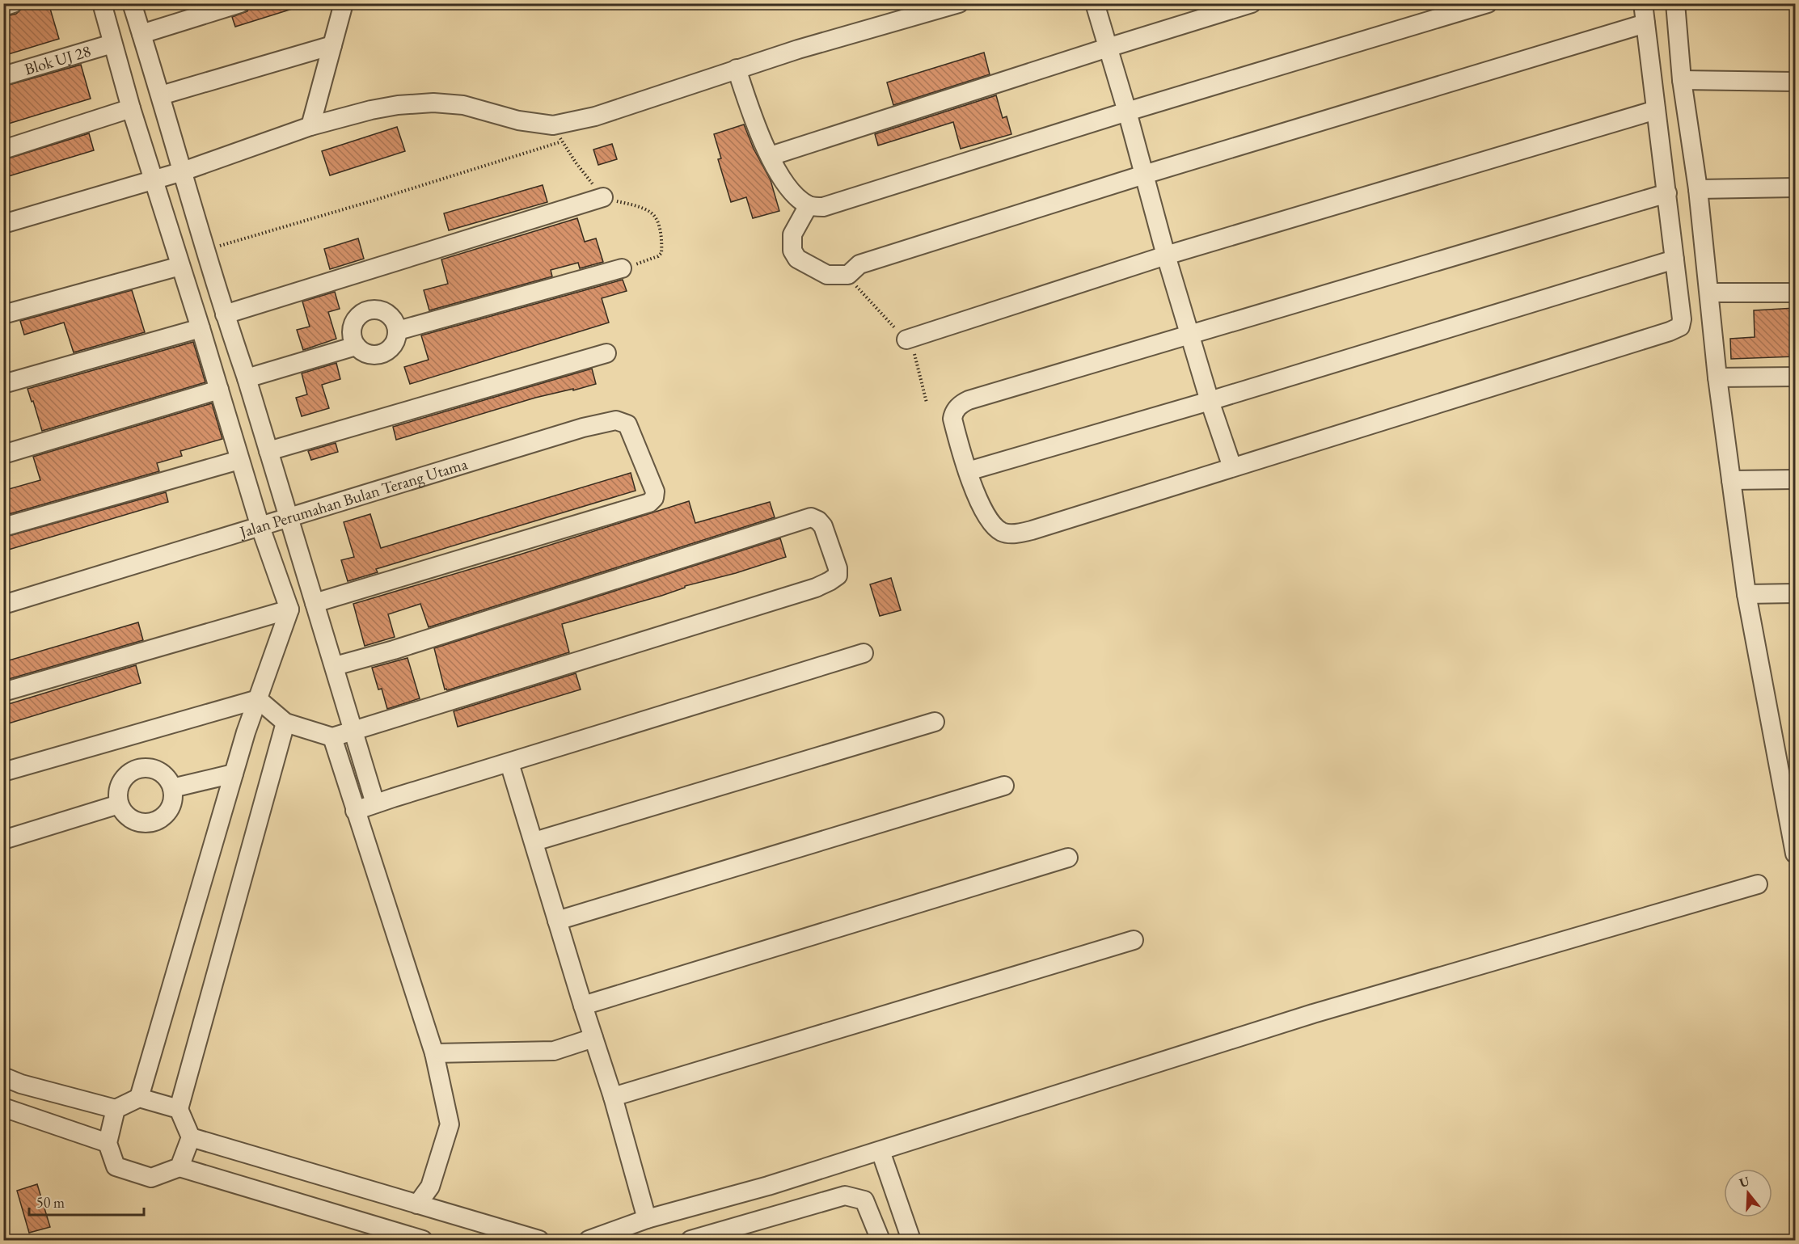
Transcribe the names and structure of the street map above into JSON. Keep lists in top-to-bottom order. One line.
{"streets":{"street":["Blok UJ 28","Jalan Perumahan Bulan Terang Utama"]},"scale_bar":"50 m","north":"top"}
